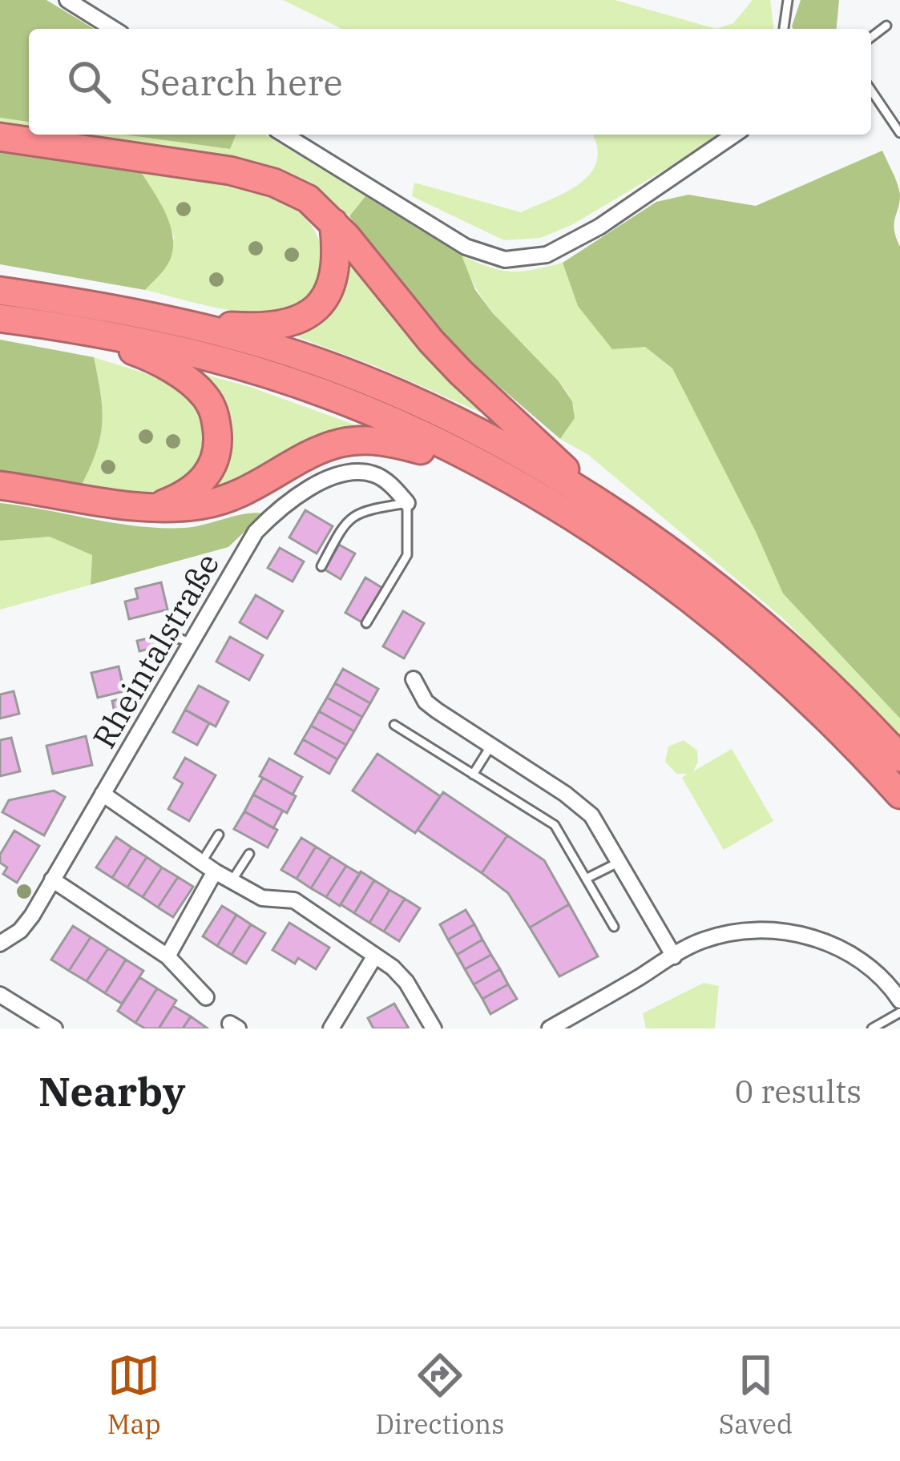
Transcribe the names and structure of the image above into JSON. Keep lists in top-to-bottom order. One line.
{"streets":{"street":["Rheintalstraße"]},"page":{"search":"Search here","heading":["Nearby","0 results"],"nav":["Map","Directions","Saved"]}}
